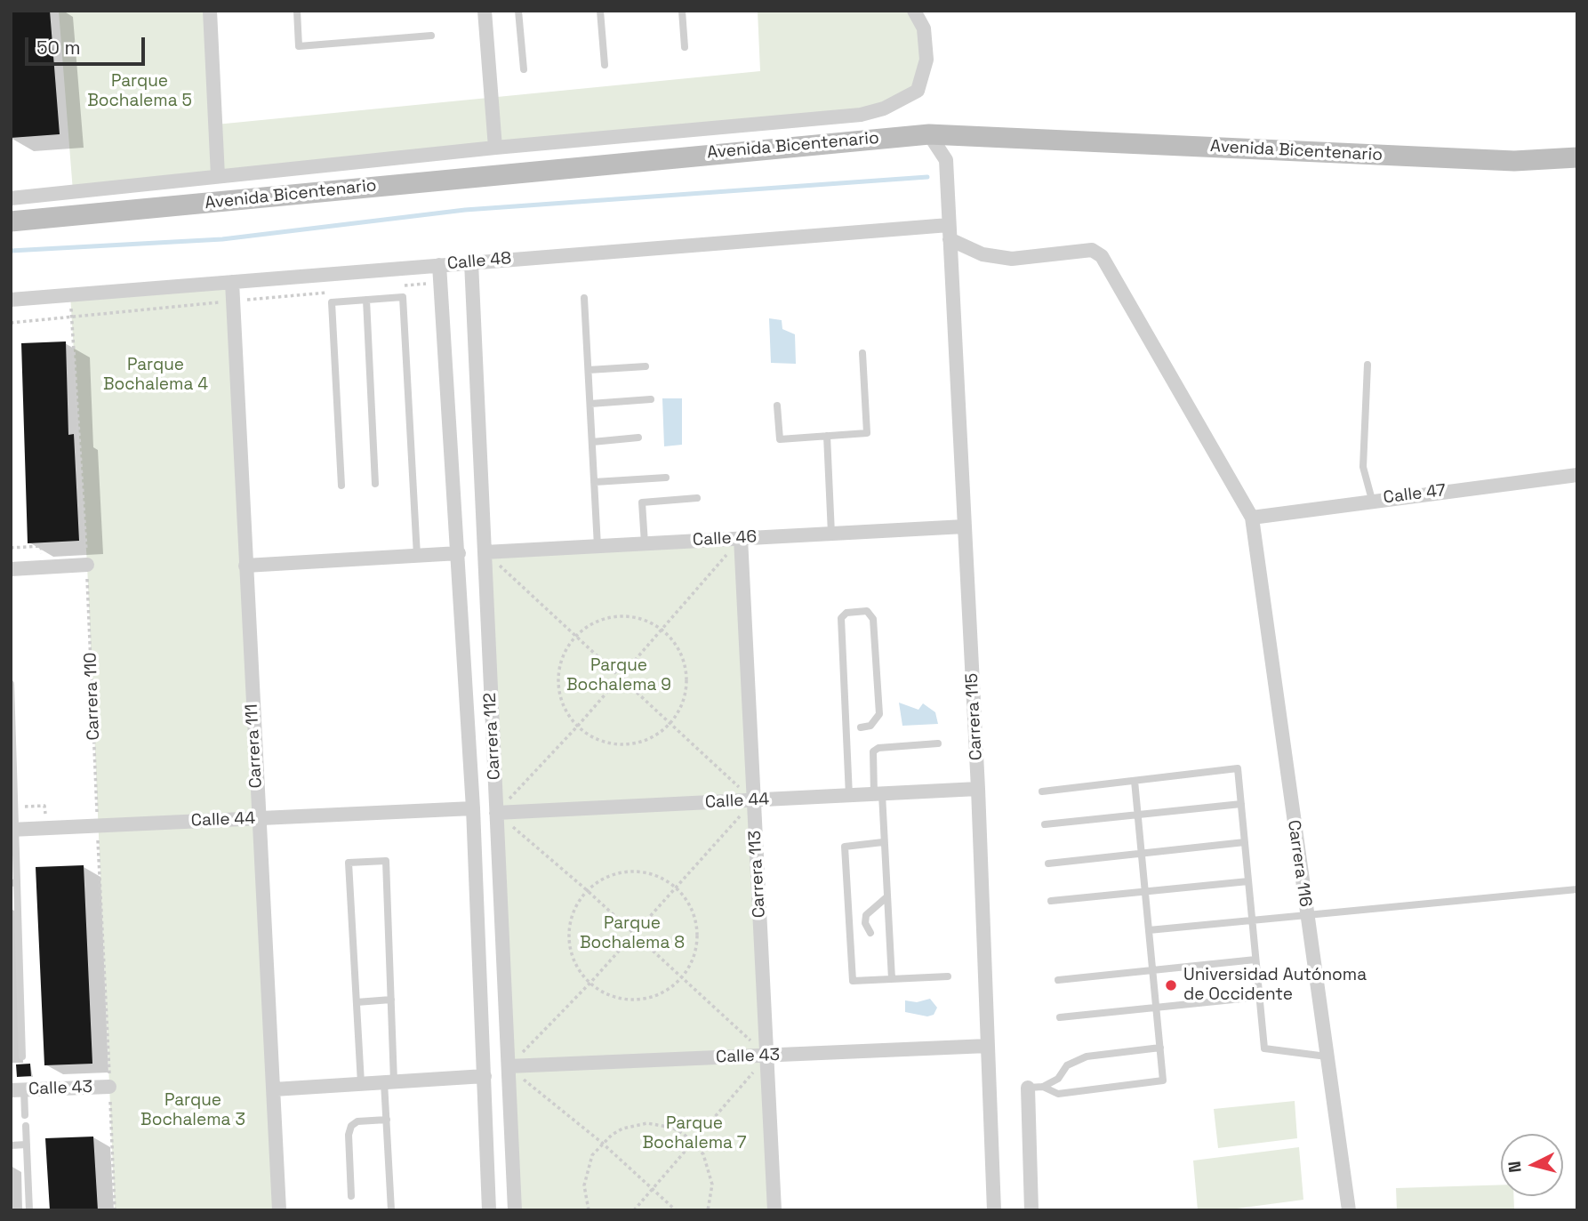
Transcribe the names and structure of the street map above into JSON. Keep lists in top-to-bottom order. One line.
{"streets":{"main road":["Avenida Bicentenario"],"street":["Calle 48","Calle 47","Calle 46","Carrera 115","Carrera 112","Carrera 111","Calle 44","Carrera 116","Carrera 113","Calle 43"],"path":["Carrera 110"]},"crossings":[["Avenida Bicentenario","Carrera 115"],["Calle 48","Carrera 115"],["Calle 48","Carrera 112"],["Calle 48","Carrera 111"],["Calle 47","Carrera 116"],["Calle 46","Carrera 115"],["Calle 46","Carrera 112"],["Calle 46","Carrera 113"],["Carrera 115","Calle 44"],["Carrera 115","Calle 43"],["Carrera 112","Calle 44"],["Carrera 112","Calle 43"],["Carrera 111","Calle 44"],["Calle 44","Carrera 113"],["Carrera 113","Calle 43"]],"parks":["Parque Bochalema 5","Parque Bochalema 4","Parque Bochalema 9","Parque Bochalema 8","Parque Bochalema 3","Parque Bochalema 7"],"places":["Universidad Autónoma de Occidente"],"scale_bar":"50 m","north":"left"}
